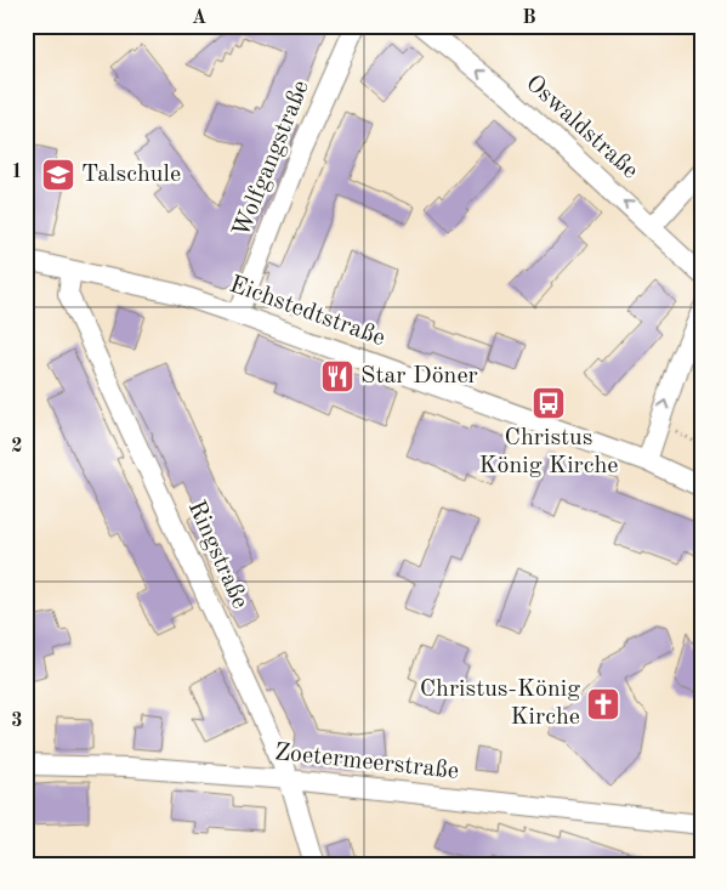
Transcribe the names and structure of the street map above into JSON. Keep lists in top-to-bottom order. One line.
{"streets":{"street":["Oswaldstraße","Wolfgangstraße","Eichstedtstraße","Ringstraße","Zoetermeerstraße"]},"crossings":[["Wolfgangstraße","Eichstedtstraße"],["Eichstedtstraße","Ringstraße"],["Ringstraße","Zoetermeerstraße"]],"one_way":["Oswaldstraße"],"places":{"school or university":["Talschule"],"restaurant":["Star Döner"],"bus stop":["Christus König Kirche"],"church":["Christus-König Kirche"]},"grid":{"columns":["A","B"],"rows":["1","2","3"]}}
